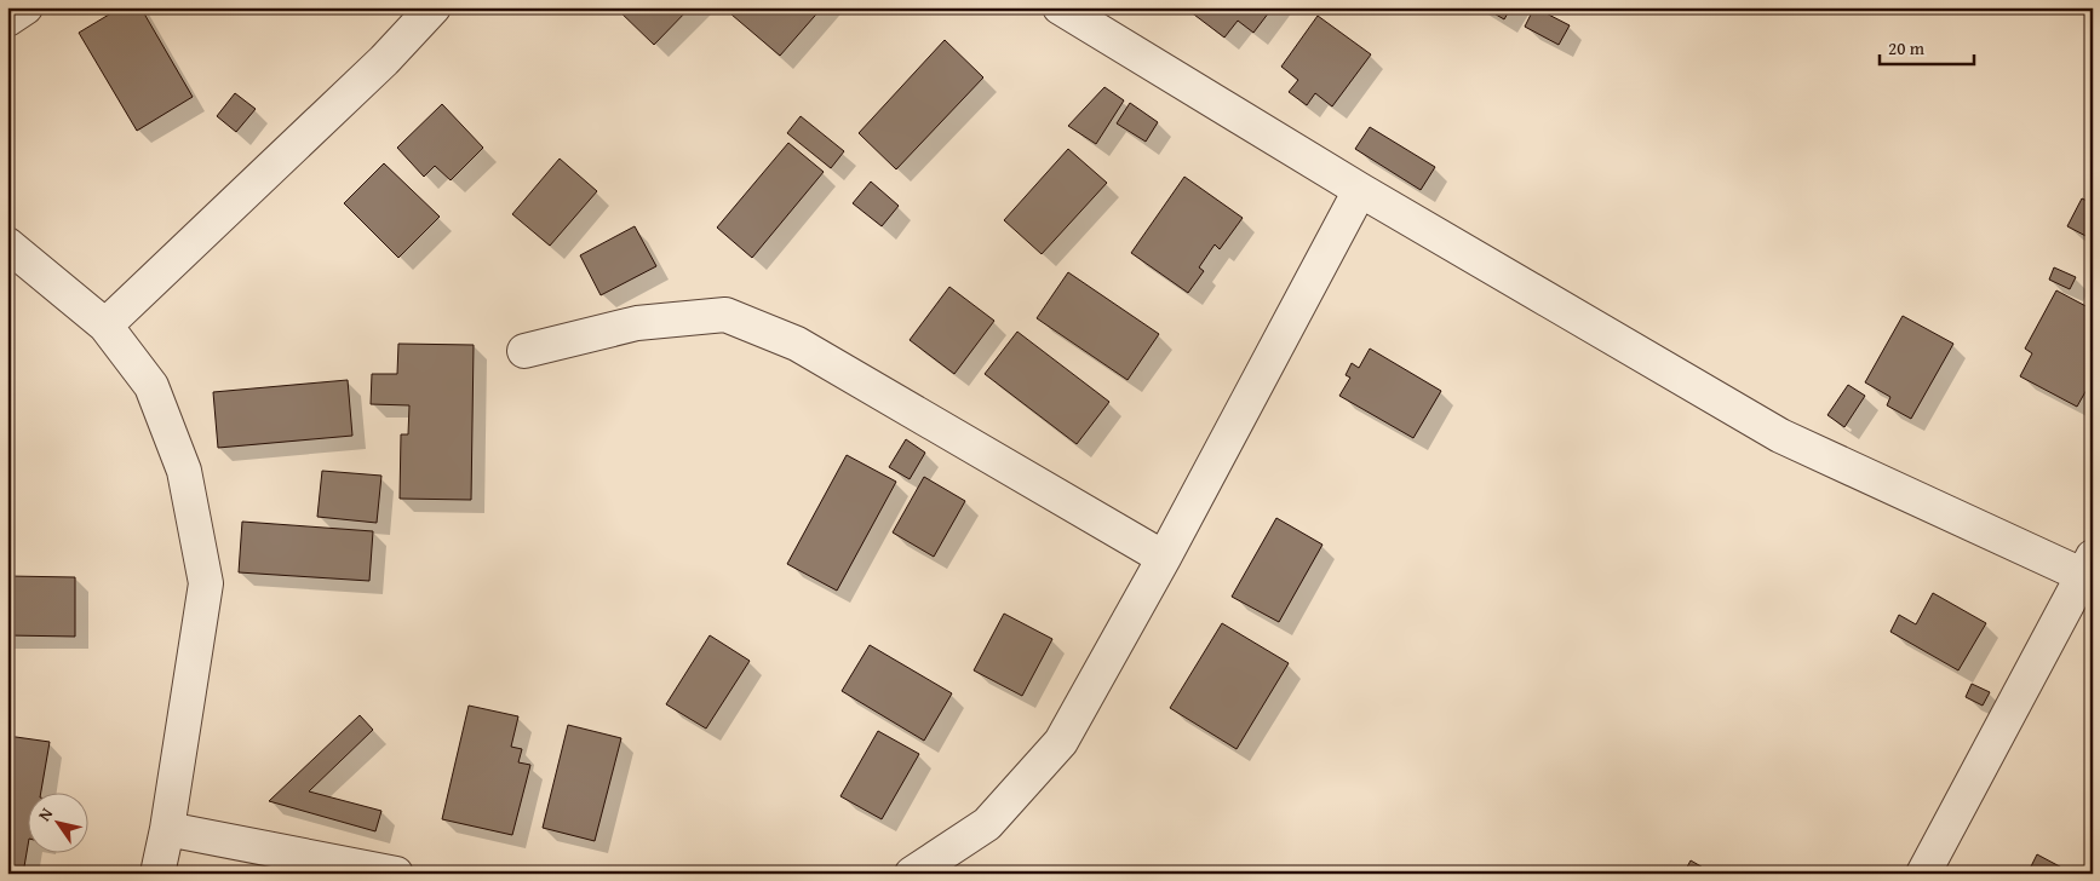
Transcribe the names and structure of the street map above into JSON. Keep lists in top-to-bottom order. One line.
{"scale_bar":"20 m","north":"top left"}
